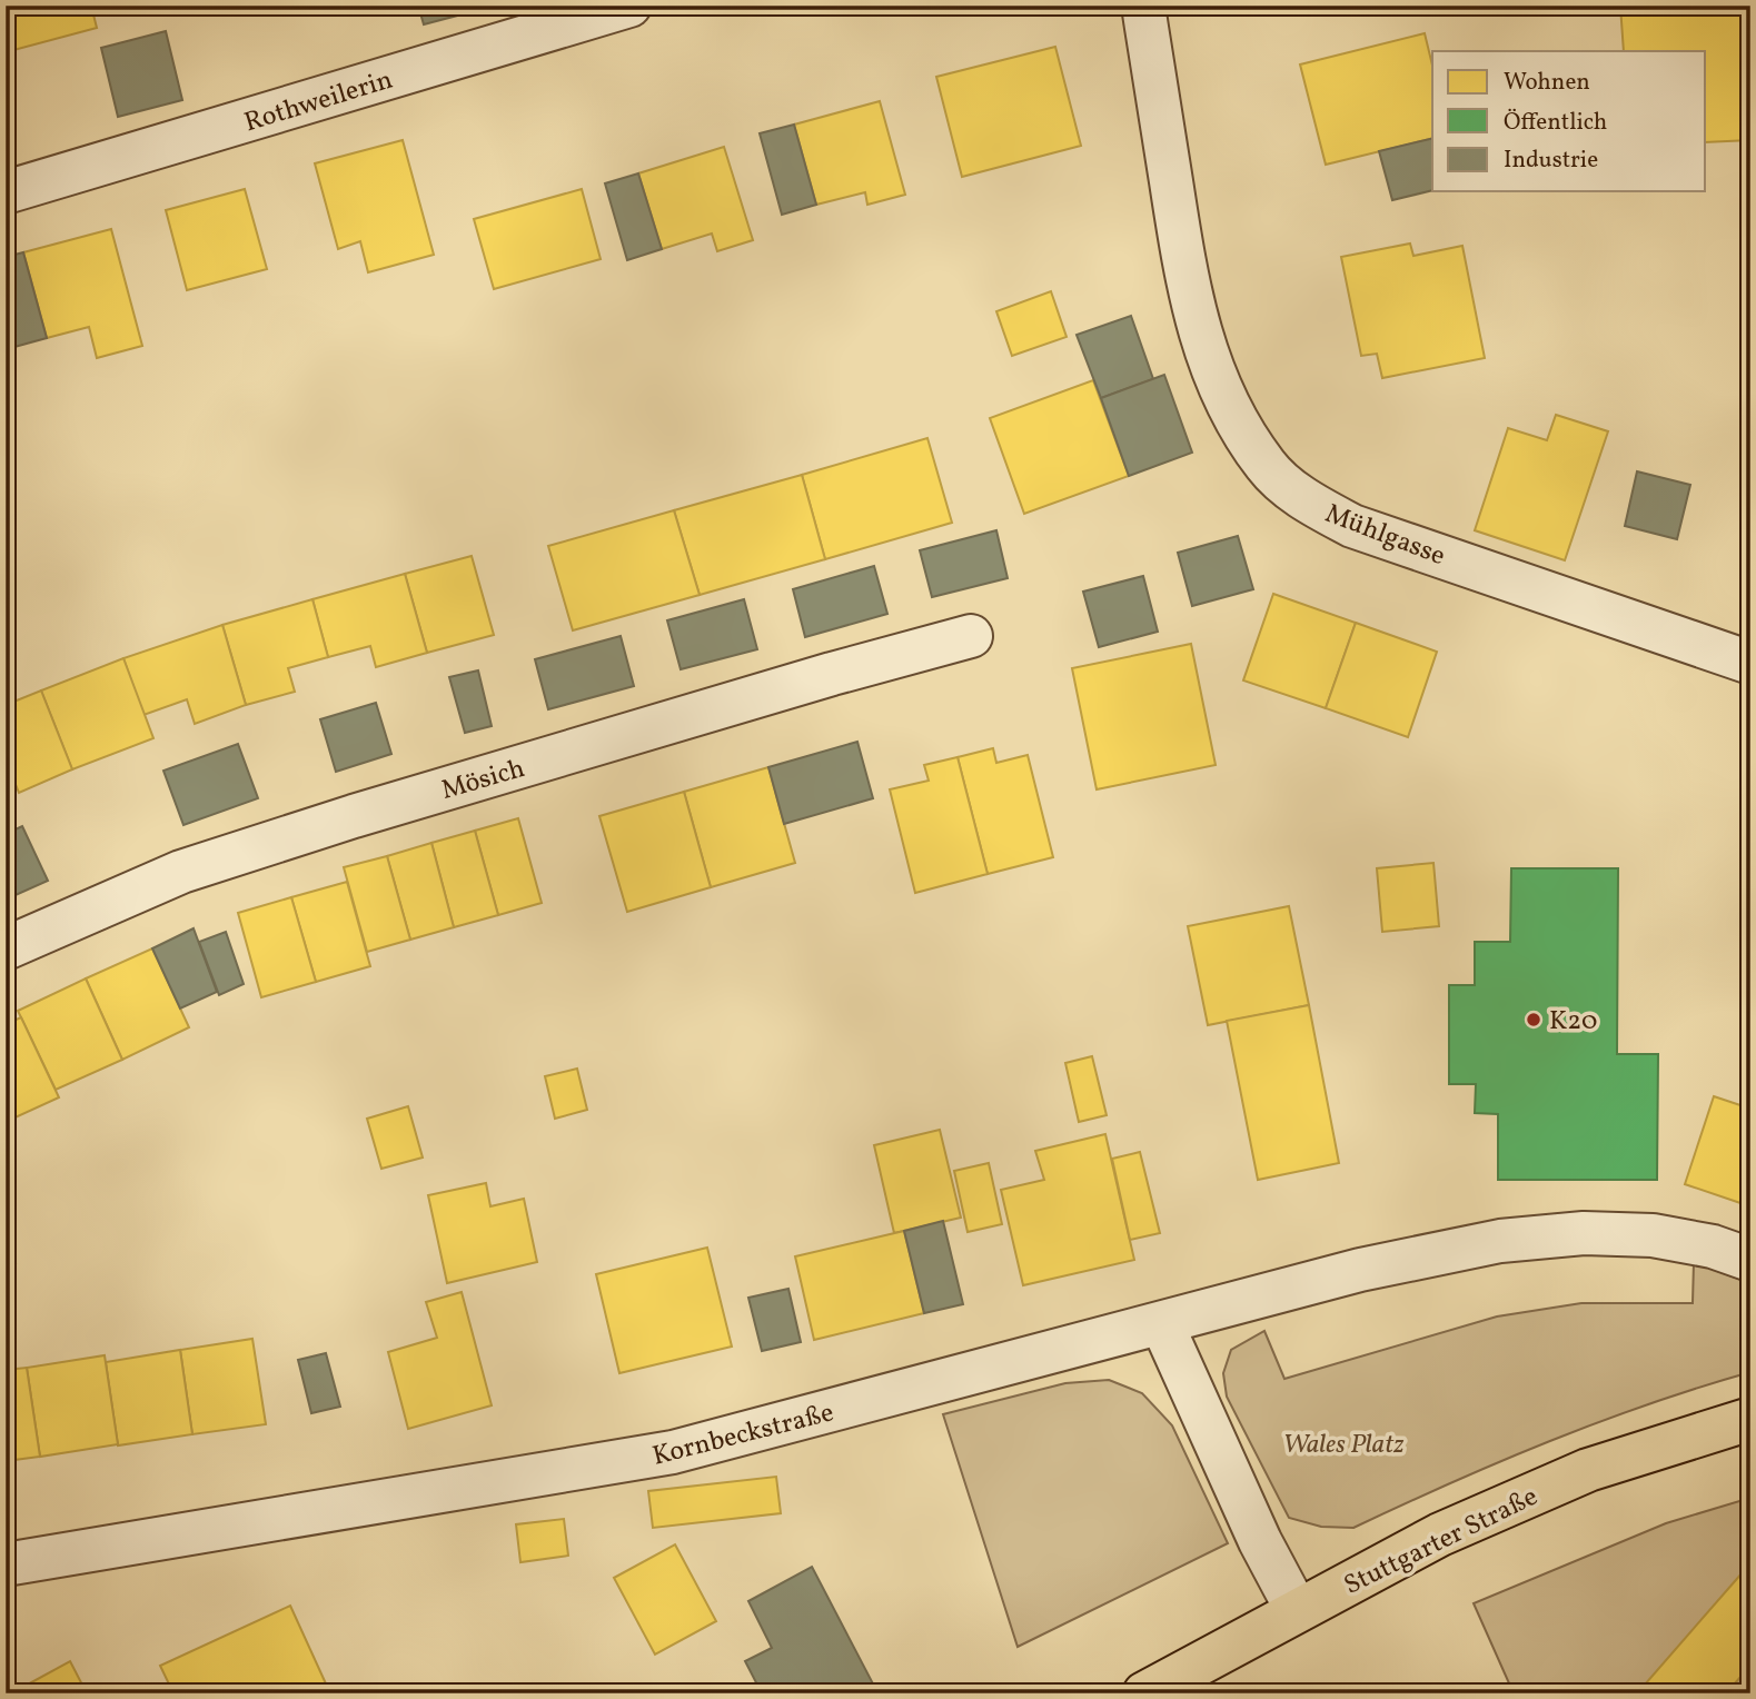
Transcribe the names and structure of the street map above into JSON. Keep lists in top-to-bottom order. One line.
{"streets":{"main road":["Stuttgarter Straße"],"street":["Rothweilerin","Mühlgasse","Mösich","Kornbeckstraße"]},"parks":["Wales Platz"],"places":["K20"],"legend":["Wohnen","Öffentlich","Industrie"]}
